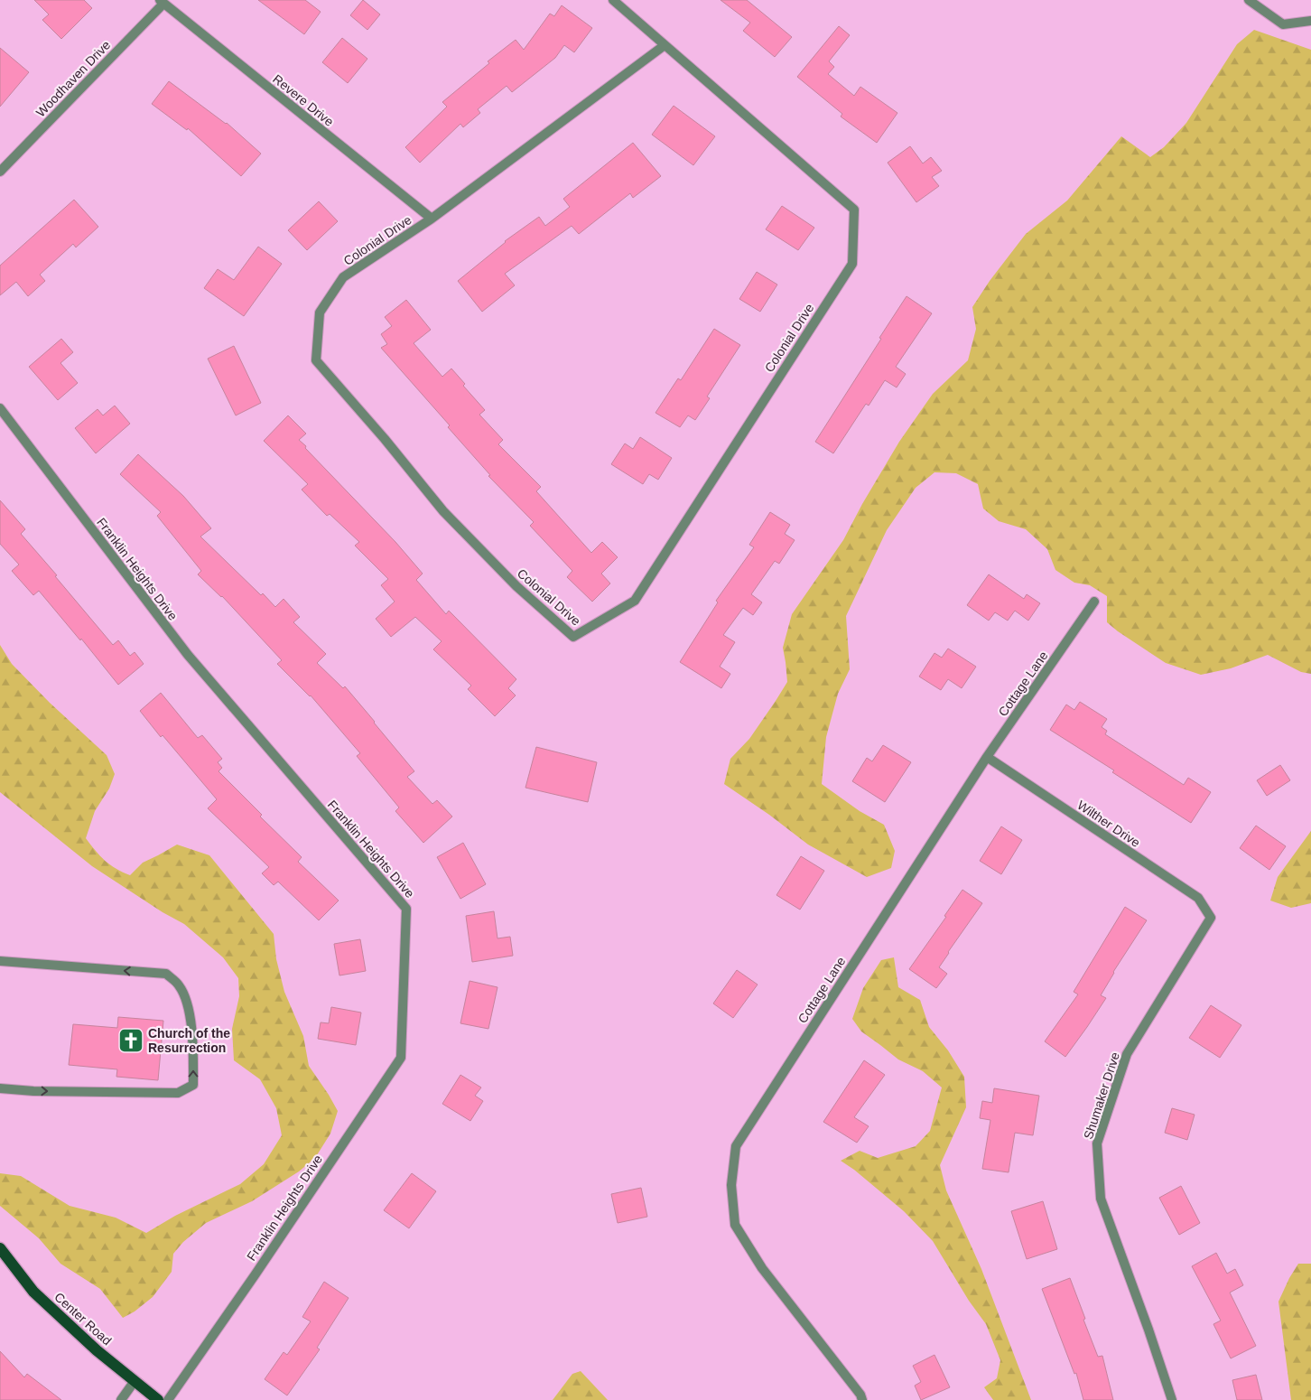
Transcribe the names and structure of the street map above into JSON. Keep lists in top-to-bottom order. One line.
{"streets":{"main road":["Center Road"],"street":["Woodhaven Drive","Revere Drive","Colonial Drive","Franklin Heights Drive","Cottage Lane","Wilther Drive","Shumaker Drive"]},"crossings":[["Woodhaven Drive","Revere Drive"],["Revere Drive","Colonial Drive"],["Cottage Lane","Wilther Drive"],["Wilther Drive","Shumaker Drive"]],"places":{"church":["Church of the Resurrection"]}}
